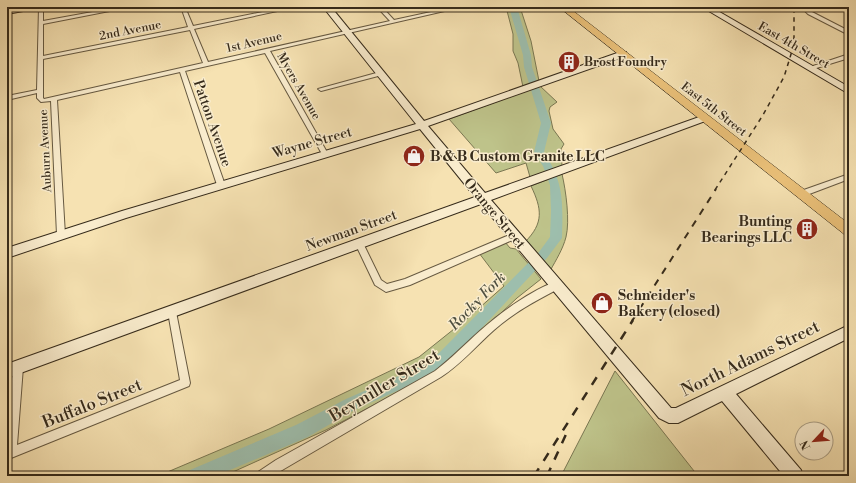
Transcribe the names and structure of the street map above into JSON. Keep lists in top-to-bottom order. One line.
{"streets":{"main road":["East 5th Street"],"street":["2nd Avenue","1st Avenue","East 4th Street","Myers Avenue","Patton Avenue","Wayne Street","Auburn Avenue","Orange Street","Newman Street","North Adams Street","Beymiller Street","Buffalo Street"]},"crossings":[["2nd Avenue","Auburn Avenue"],["1st Avenue","Myers Avenue"],["1st Avenue","Patton Avenue"],["1st Avenue","Auburn Avenue"],["1st Avenue","Orange Street"],["Myers Avenue","Wayne Street"],["East 5th Street","Wayne Street"],["East 5th Street","Newman Street"],["Patton Avenue","Wayne Street"],["Wayne Street","Auburn Avenue"],["Wayne Street","Orange Street"],["Orange Street","Newman Street"],["Orange Street","North Adams Street"],["Orange Street","Beymiller Street"],["Newman Street","Buffalo Street"]],"water":["Rocky Fork"],"places":{"building":["Brost Foundry","Bunting Bearings LLC"],"shop":["B & B Custom Granite LLC","Schneider's Bakery (closed)"]},"north":"bottom left"}
